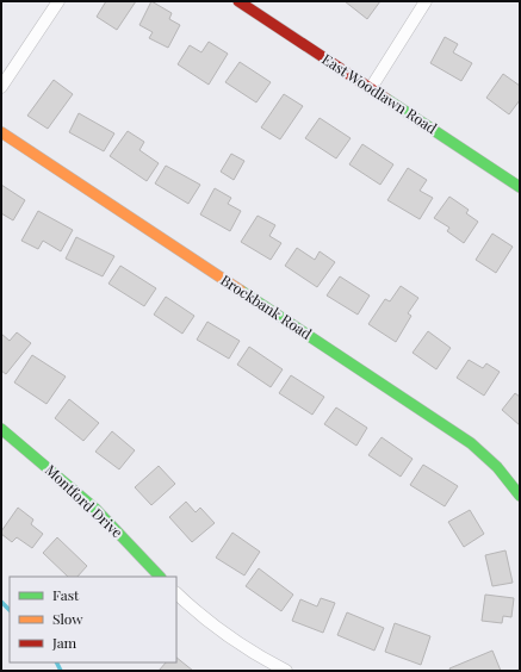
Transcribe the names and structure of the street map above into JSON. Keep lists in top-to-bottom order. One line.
{"streets":{"street":["East Woodlawn Road","Brockbank Road","Montford Drive"]},"legend":["Fast","Slow","Jam"]}
